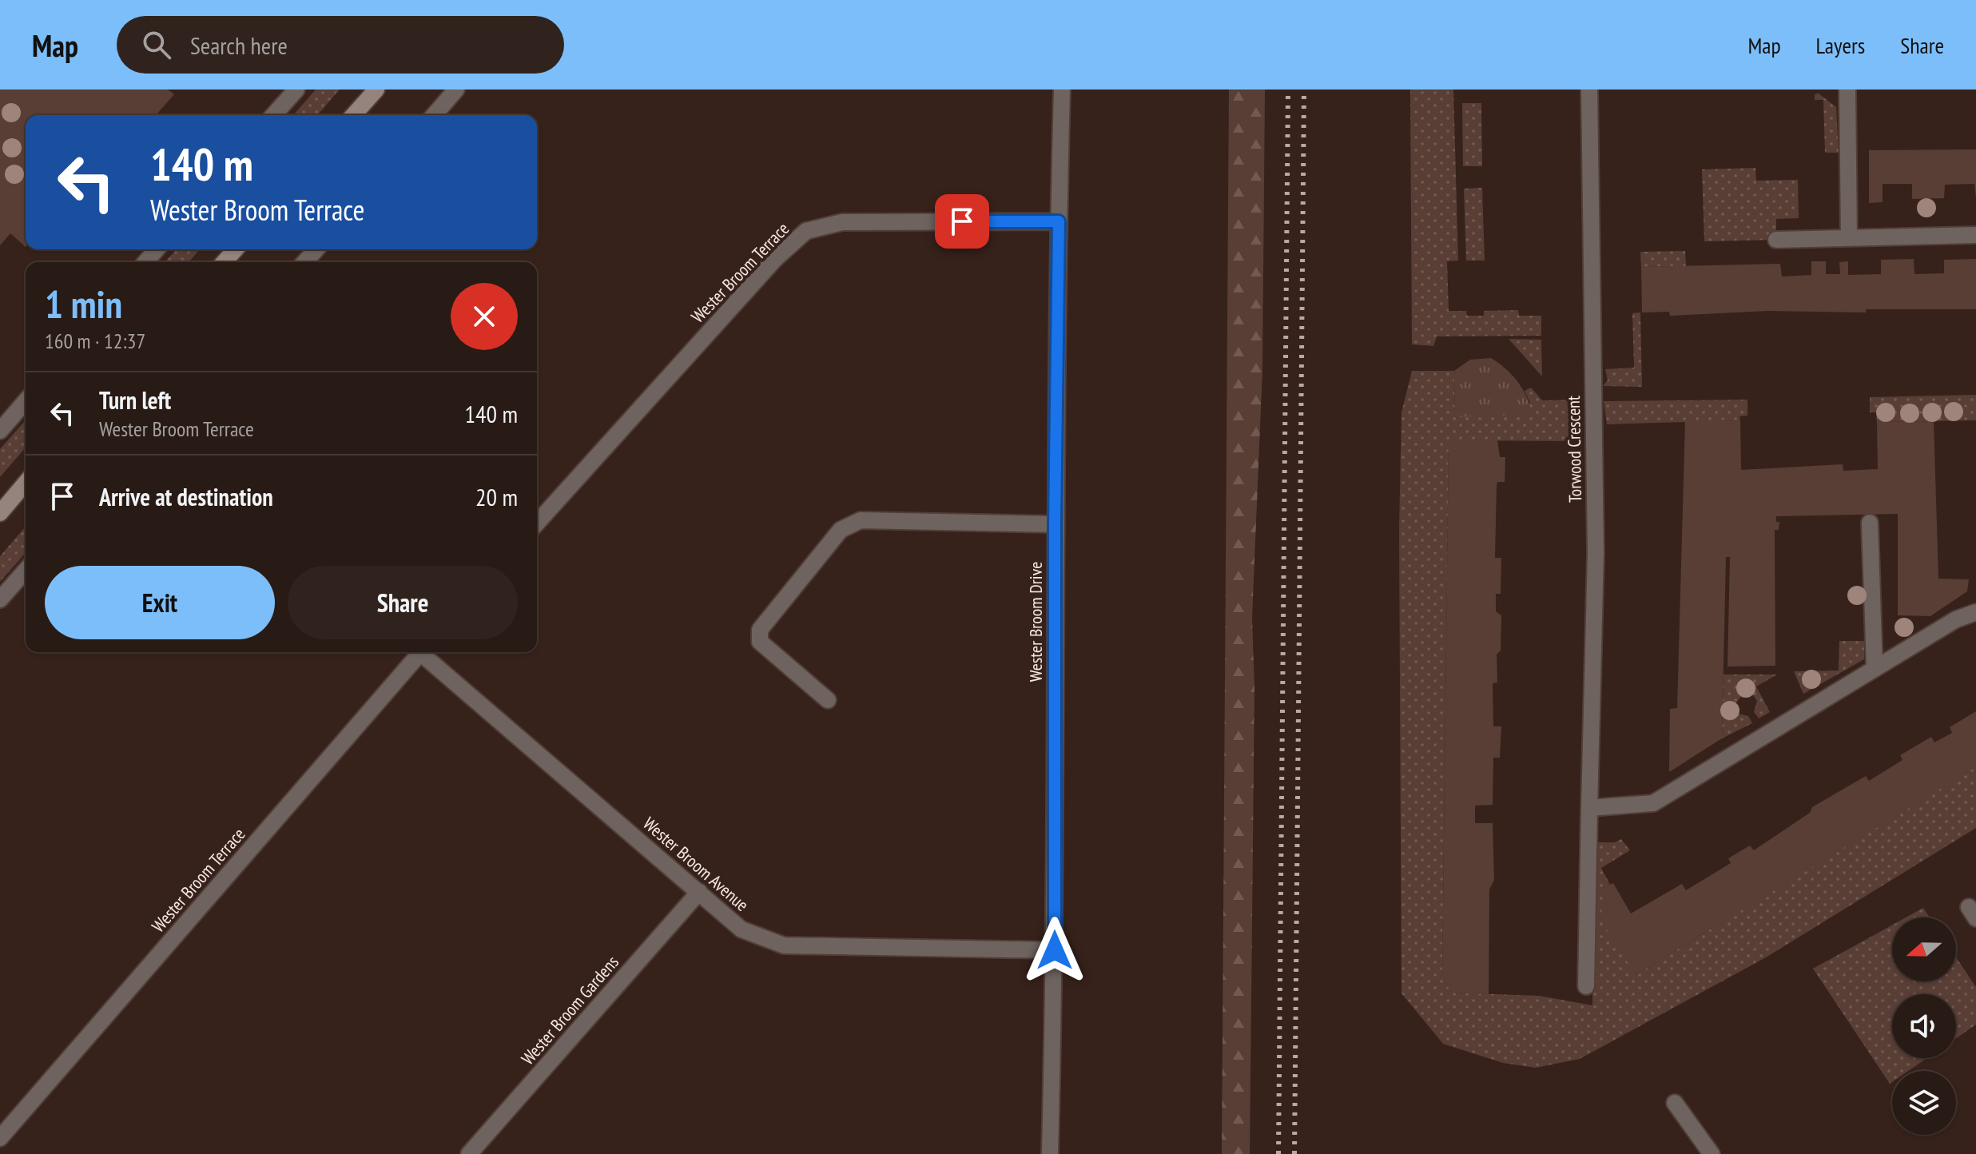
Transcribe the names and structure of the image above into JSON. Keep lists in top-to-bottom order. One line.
{"streets":{"street":["Wester Broom Terrace","Torwood Crescent","Wester Broom Drive","Wester Broom Avenue","Wester Broom Gardens"]},"crossings":[["Wester Broom Terrace","Wester Broom Drive"],["Wester Broom Drive","Wester Broom Avenue"],["Wester Broom Avenue","Wester Broom Gardens"]],"north":"left","page":{"header":"Map","search":"Search here","nav":["Map","Layers","Share"],"turn":["140 m","Wester Broom Terrace"],"heading":["1 min","160 m · 12:37"],"list":[{"name":"Turn left","note":"Wester Broom Terrace","value":"140 m"},{"name":"Arrive at destination","value":"20 m"}],"buttons":["Exit","Share"]}}
